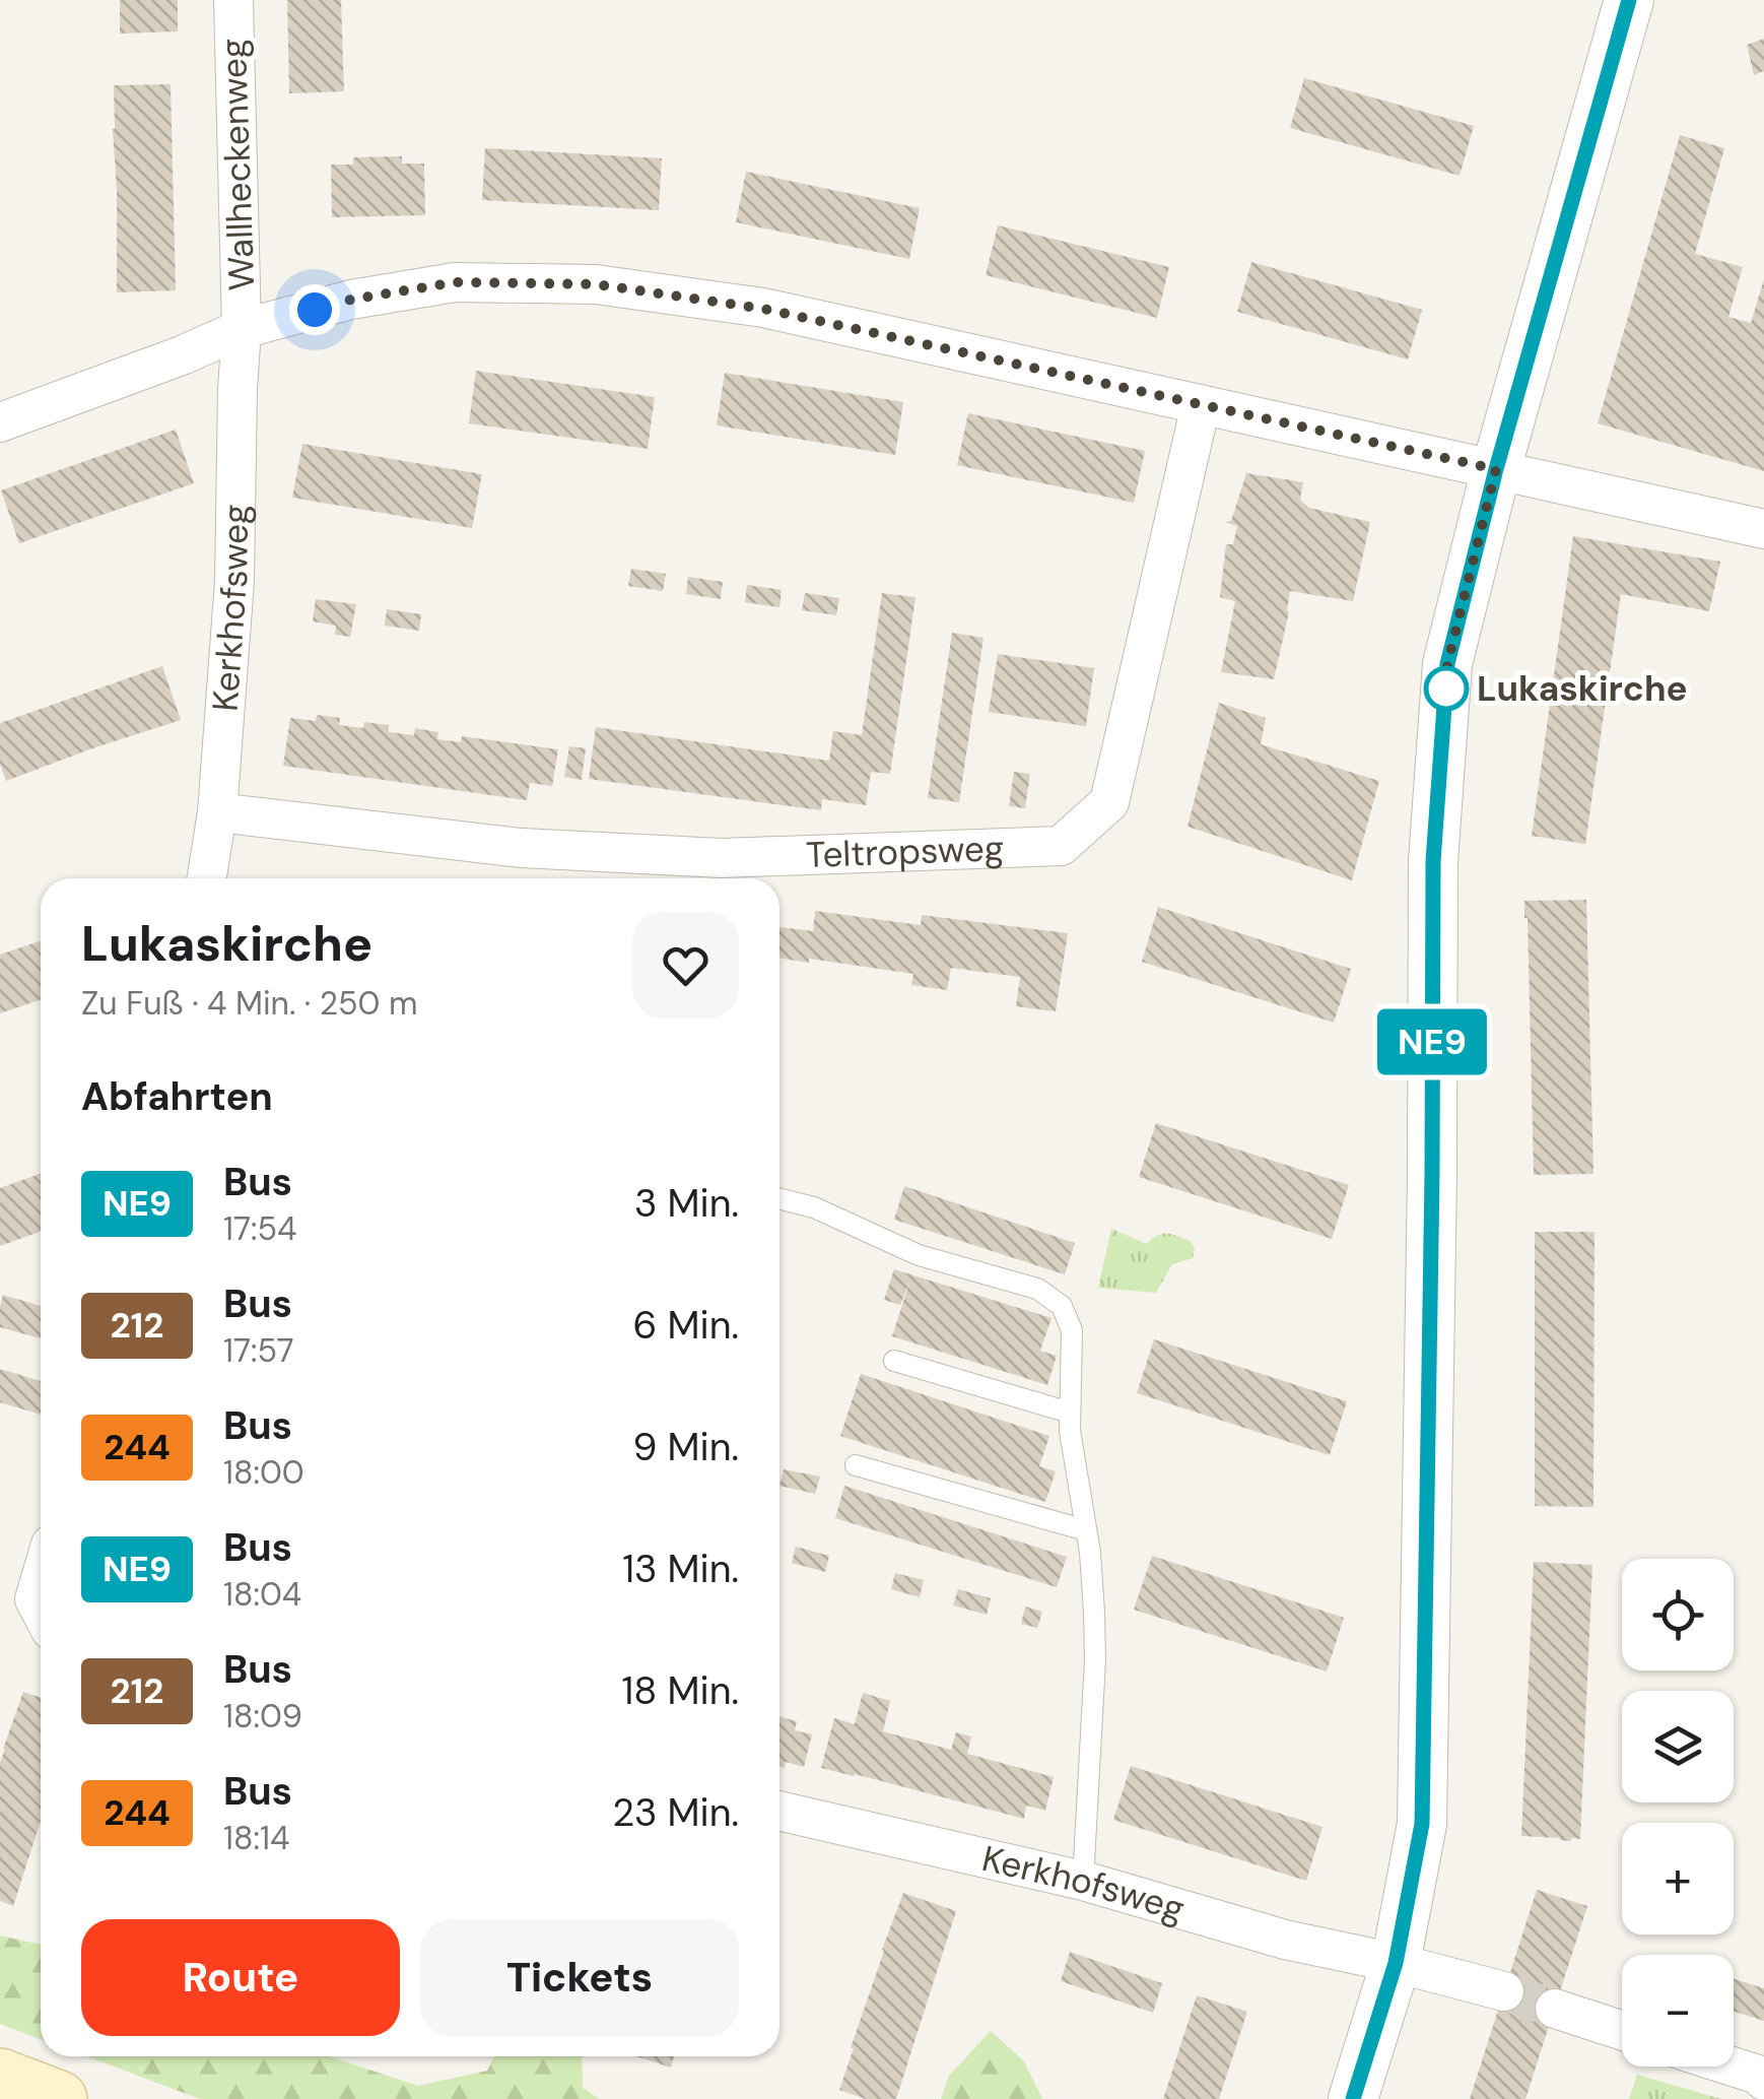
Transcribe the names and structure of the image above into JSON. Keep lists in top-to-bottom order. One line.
{"streets":{"street":["Wallheckenweg","Kerkhofsweg","Teltropsweg"]},"crossings":[["Wallheckenweg","Kerkhofsweg"],["Kerkhofsweg","Teltropsweg"]],"places":["Lukaskirche"],"lines":["bus line NE9"],"page":{"on_map":"NE9","heading":[["Lukaskirche","Zu Fuß · 4 Min. · 250 m"],"Abfahrten"],"list":[{"mark":"NE9","name":"Bus","note":"17:54","value":"3 Min."},{"mark":"212","name":"Bus","note":"17:57","value":"6 Min."},{"mark":"244","name":"Bus","note":"18:00","value":"9 Min."},{"mark":"NE9","name":"Bus","note":"18:04","value":"13 Min."},{"mark":"212","name":"Bus","note":"18:09","value":"18 Min."},{"mark":"244","name":"Bus","note":"18:14","value":"23 Min."}],"map_buttons":["+","−"],"buttons":["Route","Tickets"]}}
